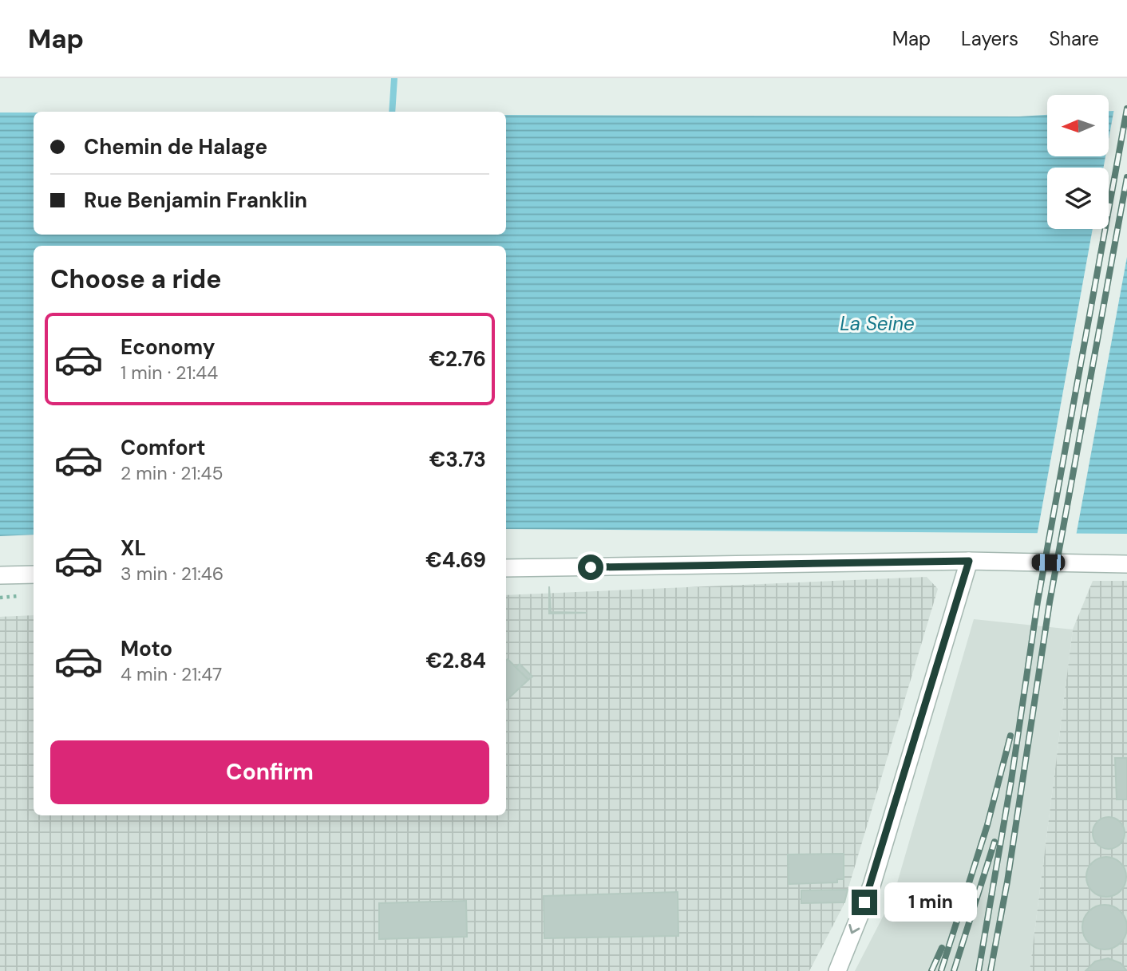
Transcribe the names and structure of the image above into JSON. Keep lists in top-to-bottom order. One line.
{"water":["La Seine"],"north":"left","page":{"header":"Map","nav":["Map","Layers","Share"],"banner":["Chemin de Halage","Rue Benjamin Franklin"],"heading":"Choose a ride","list":[{"name":"Economy","note":"1 min · 21:44","value":"€2.76"},{"name":"Comfort","note":"2 min · 21:45","value":"€3.73"},{"name":"XL","note":"3 min · 21:46","value":"€4.69"},{"name":"Moto","note":"4 min · 21:47","value":"€2.84"}],"buttons":"Confirm","bubble":"1 min"}}
